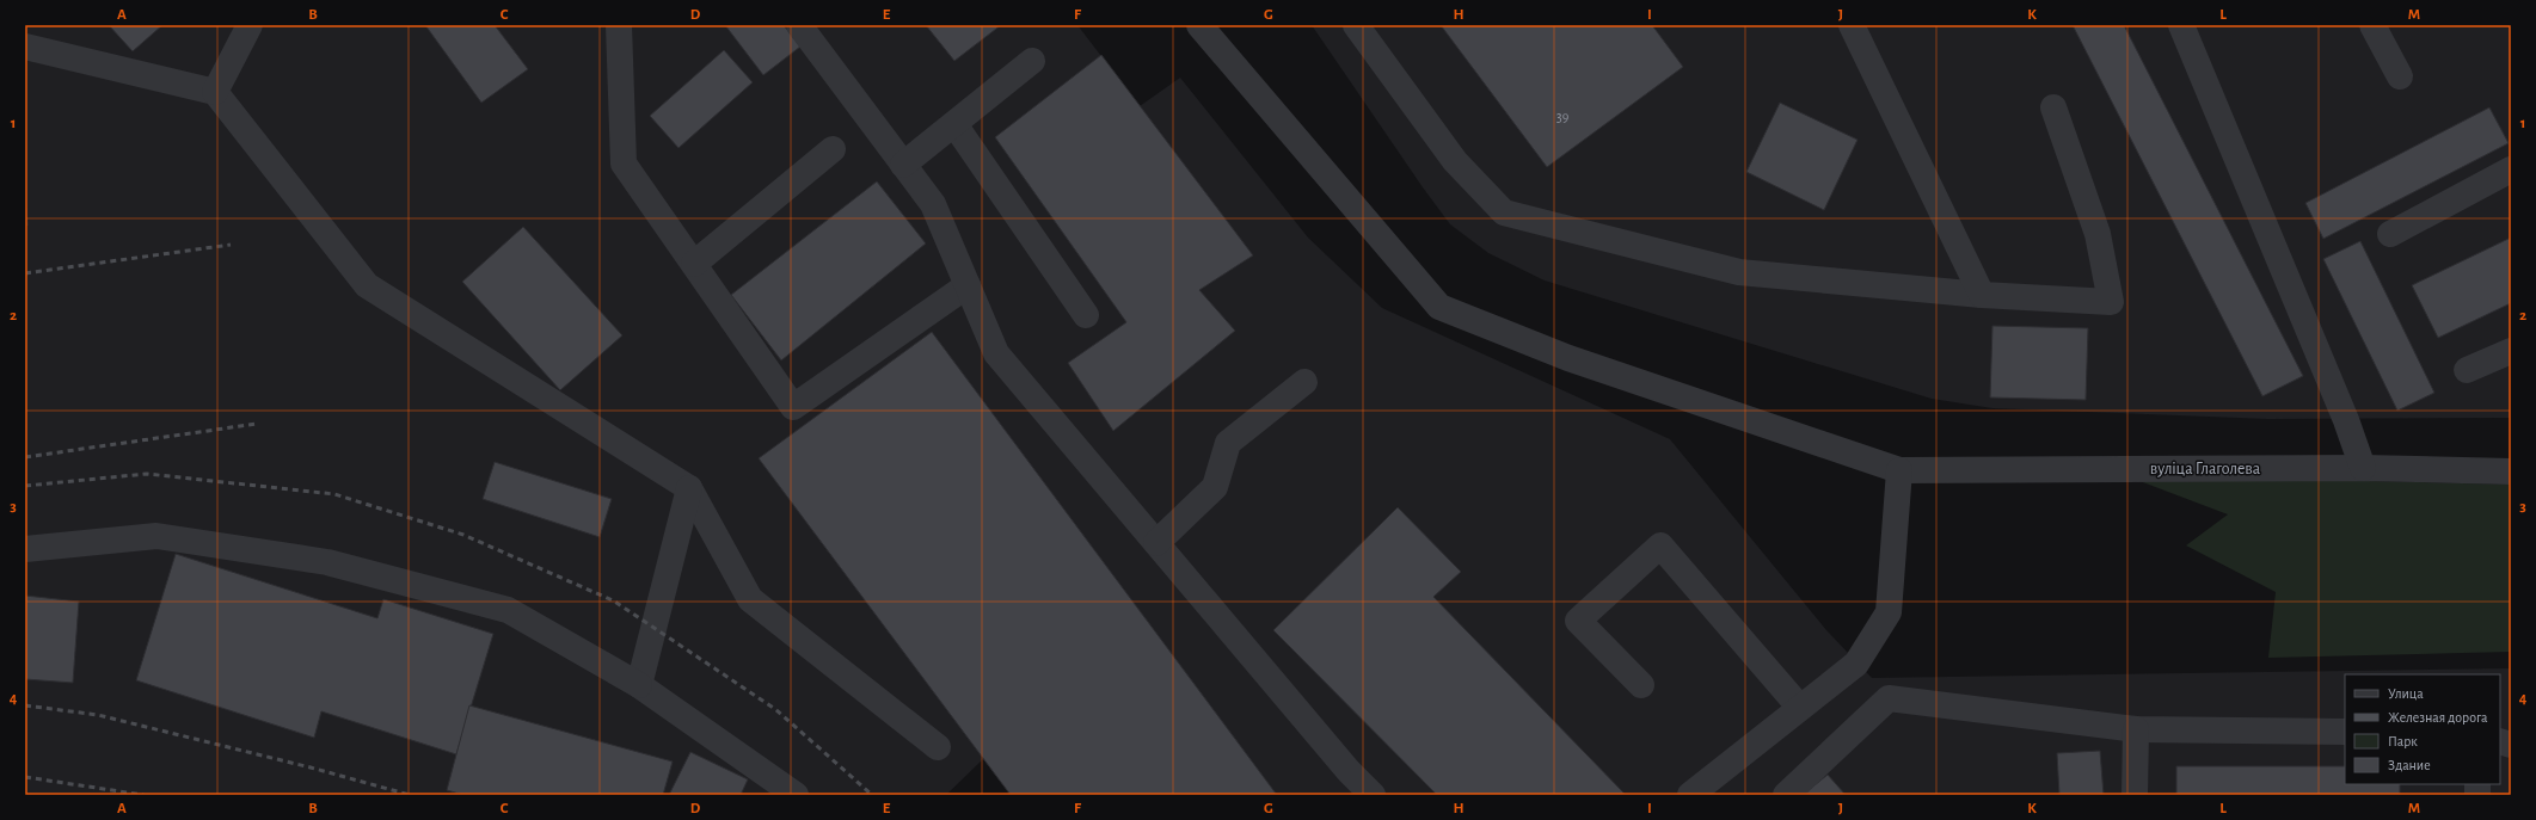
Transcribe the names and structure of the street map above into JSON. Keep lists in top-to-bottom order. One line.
{"streets":{"street":["вуліца Глаголева"]},"house_numbers":["39"],"legend":["Улица","Железная дорога","Парк","Здание"],"grid":{"columns":["A","B","C","D","E","F","G","H","I","J","K","L","M"],"rows":["1","2","3","4"]}}
